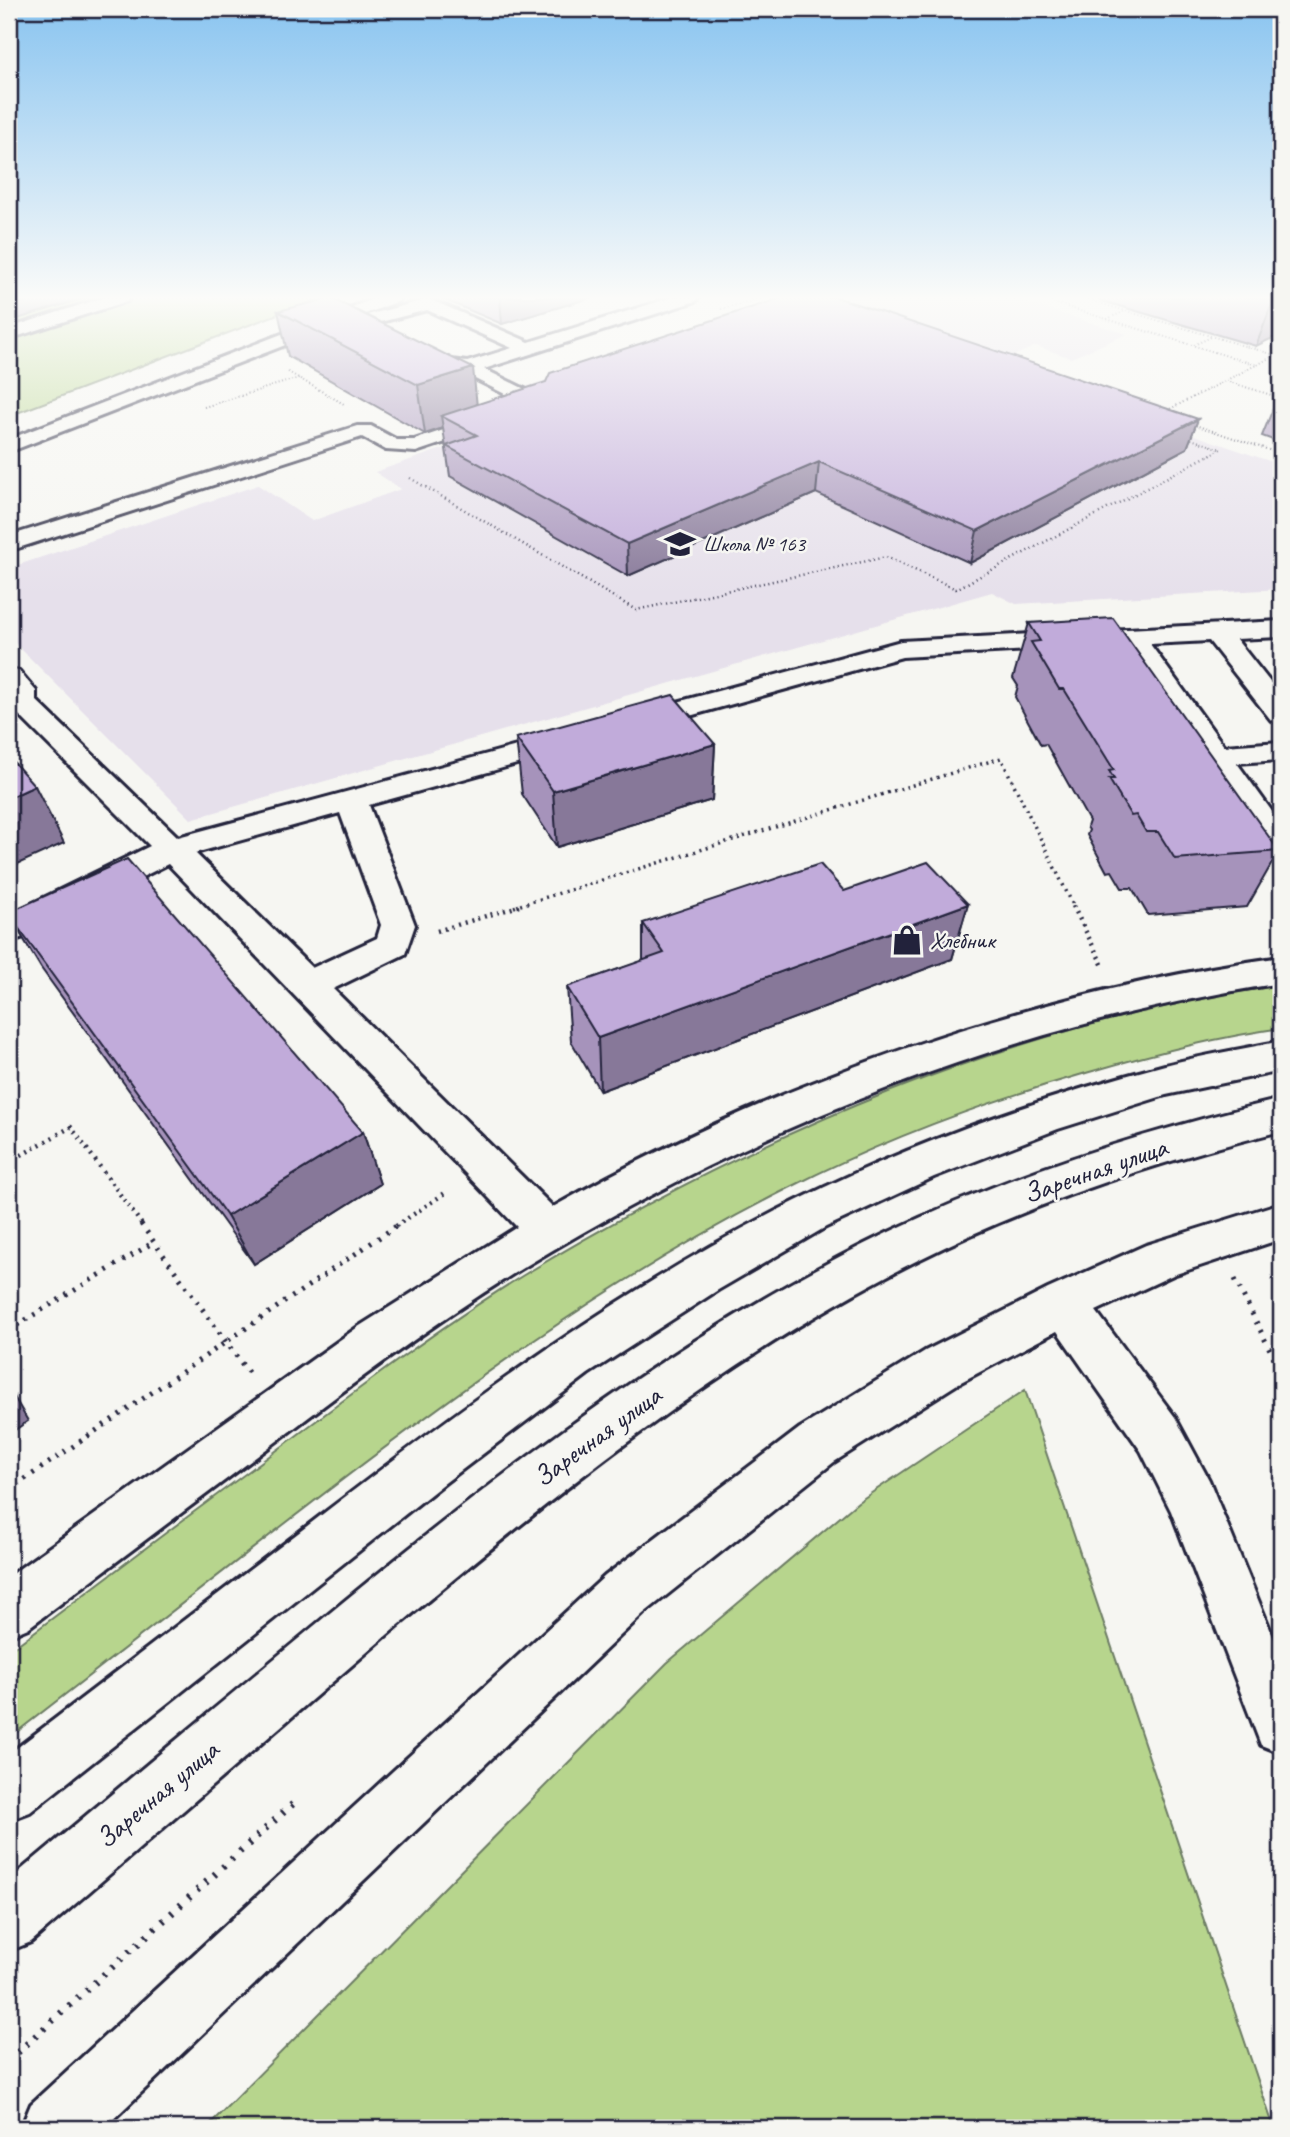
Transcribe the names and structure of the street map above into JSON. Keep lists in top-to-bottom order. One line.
{"streets":{"street":["Заречная улица"]},"places":{"school or university":["Школа № 163"],"shop":["Хлебник"]}}
